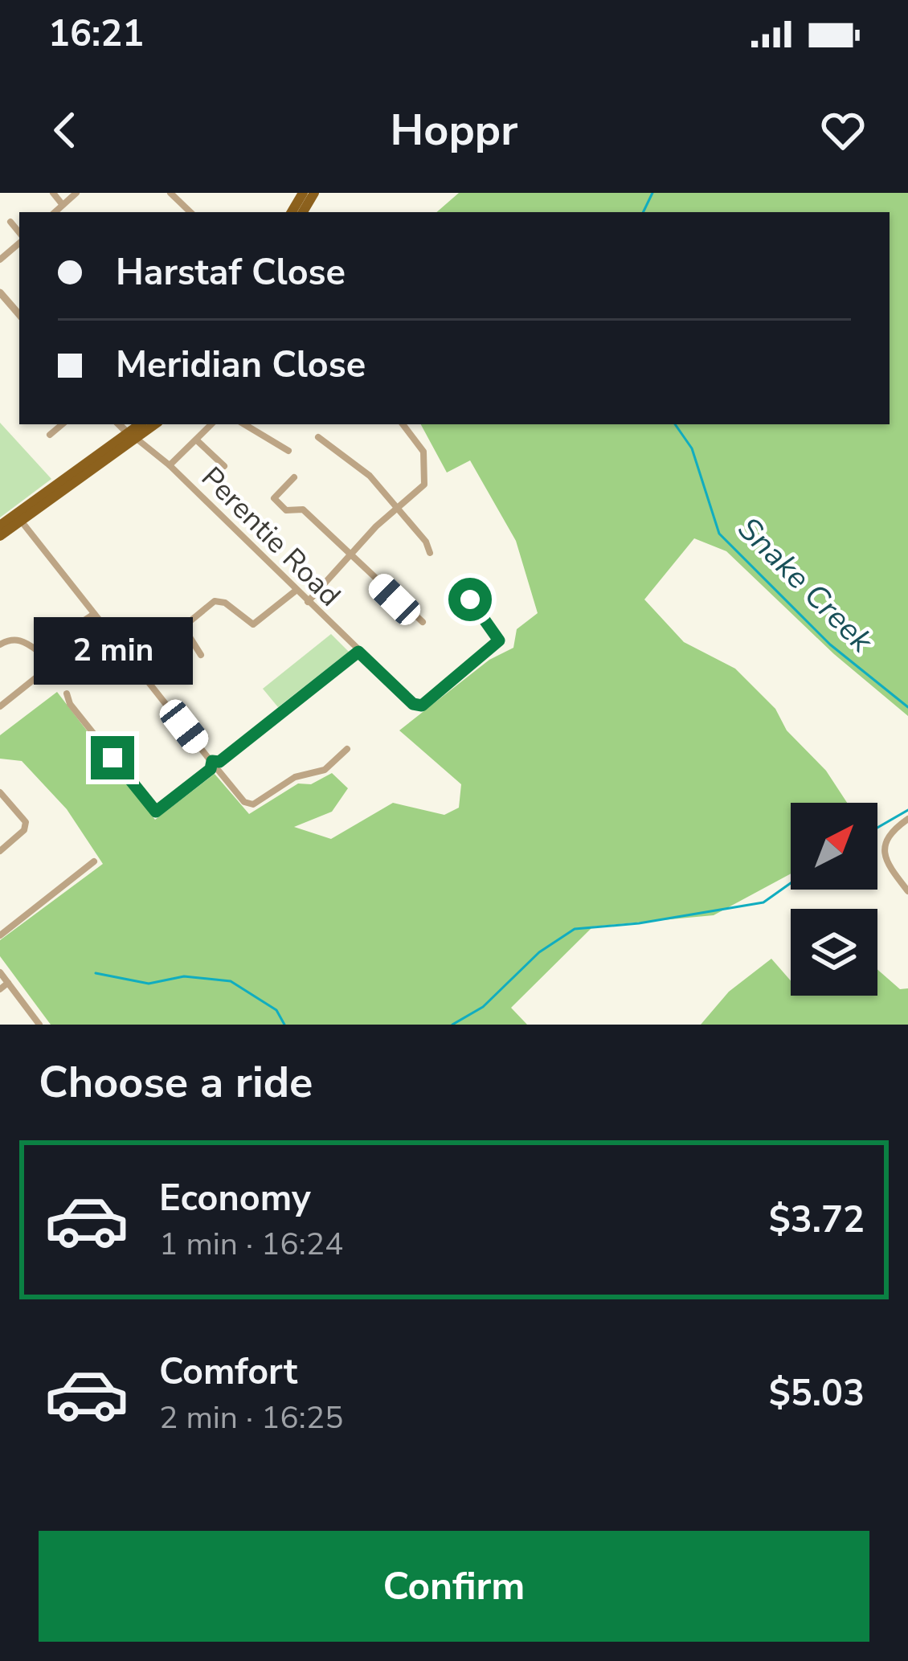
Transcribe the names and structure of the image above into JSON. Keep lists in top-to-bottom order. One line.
{"streets":{"street":["Perentie Road"]},"water":["Snake Creek"],"north":"top right","page":{"status":"16:21","header":"Hoppr","banner":["Harstaf Close","Meridian Close"],"bubble":"2 min","heading":"Choose a ride","list":[{"name":"Economy","note":"1 min · 16:24","value":"$3.72"},{"name":"Comfort","note":"2 min · 16:25","value":"$5.03"}],"buttons":"Confirm"}}
